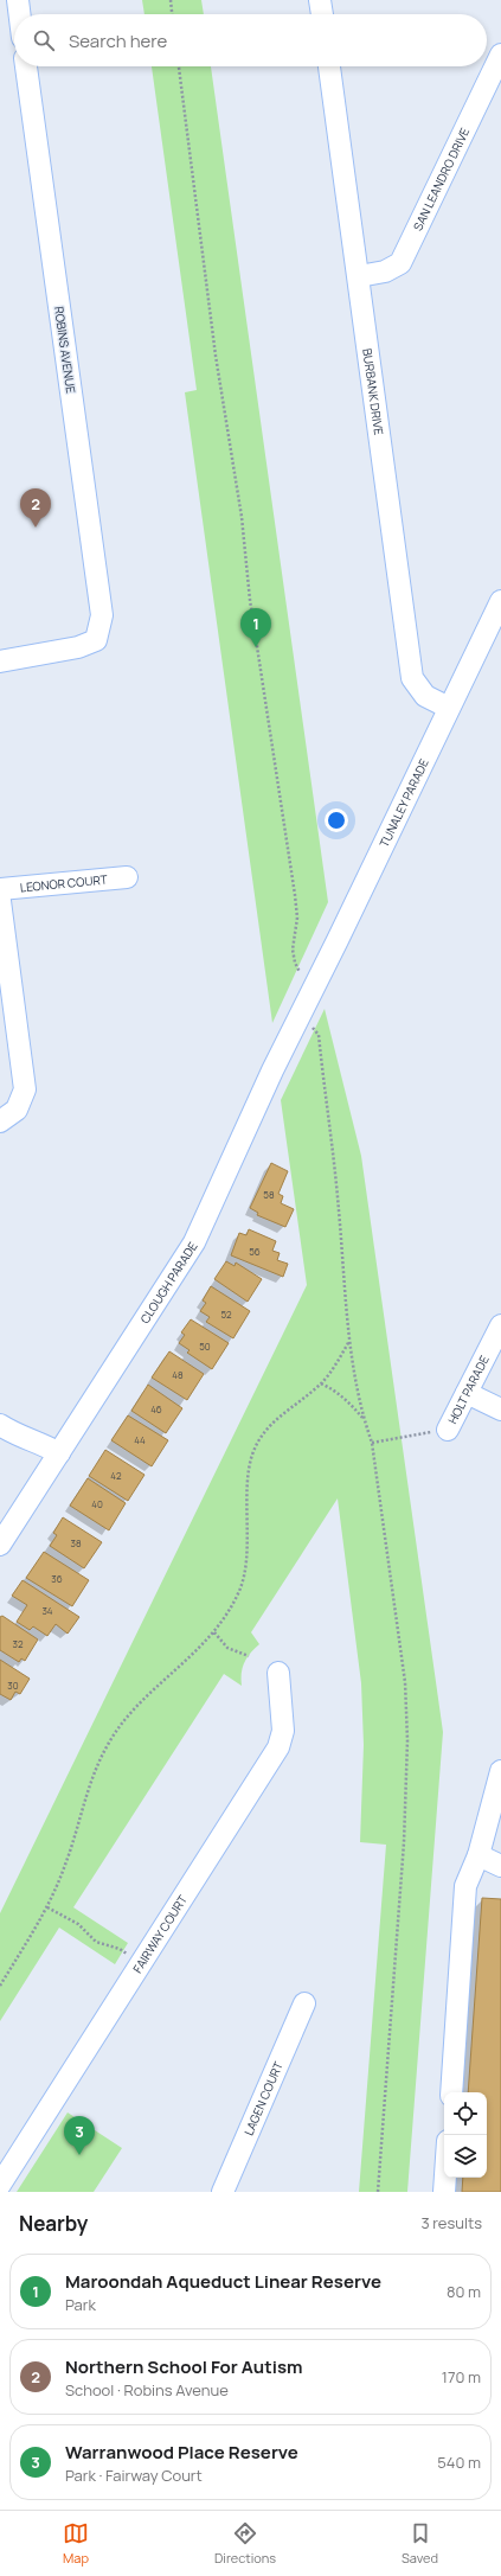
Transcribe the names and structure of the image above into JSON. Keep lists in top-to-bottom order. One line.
{"streets":{"street":["SAN LEANDRO DRIVE","ROBINS AVENUE","BURBANK DRIVE","TUNALEY PARADE","LEONOR COURT","CLOUGH PARADE","HOLT PARADE","FAIRWAY COURT","LAGEN COURT"]},"crossings":[["SAN LEANDRO DRIVE","BURBANK DRIVE"],["BURBANK DRIVE","TUNALEY PARADE"],["TUNALEY PARADE","CLOUGH PARADE"]],"house_numbers":["58","56","52","50","48","46","44","42","40","38","36","34","32","30"],"page":{"search":"Search here","pins":["2","1","3"],"heading":["Nearby","3 results"],"list":[{"mark":"1","name":"Maroondah Aqueduct Linear Reserve","note":"Park","value":"80 m"},{"mark":"2","name":"Northern School For Autism","note":"School · Robins Avenue","value":"170 m"},{"mark":"3","name":"Warranwood Place Reserve","note":"Park · Fairway Court","value":"540 m"}],"nav":["Map","Directions","Saved"]}}
